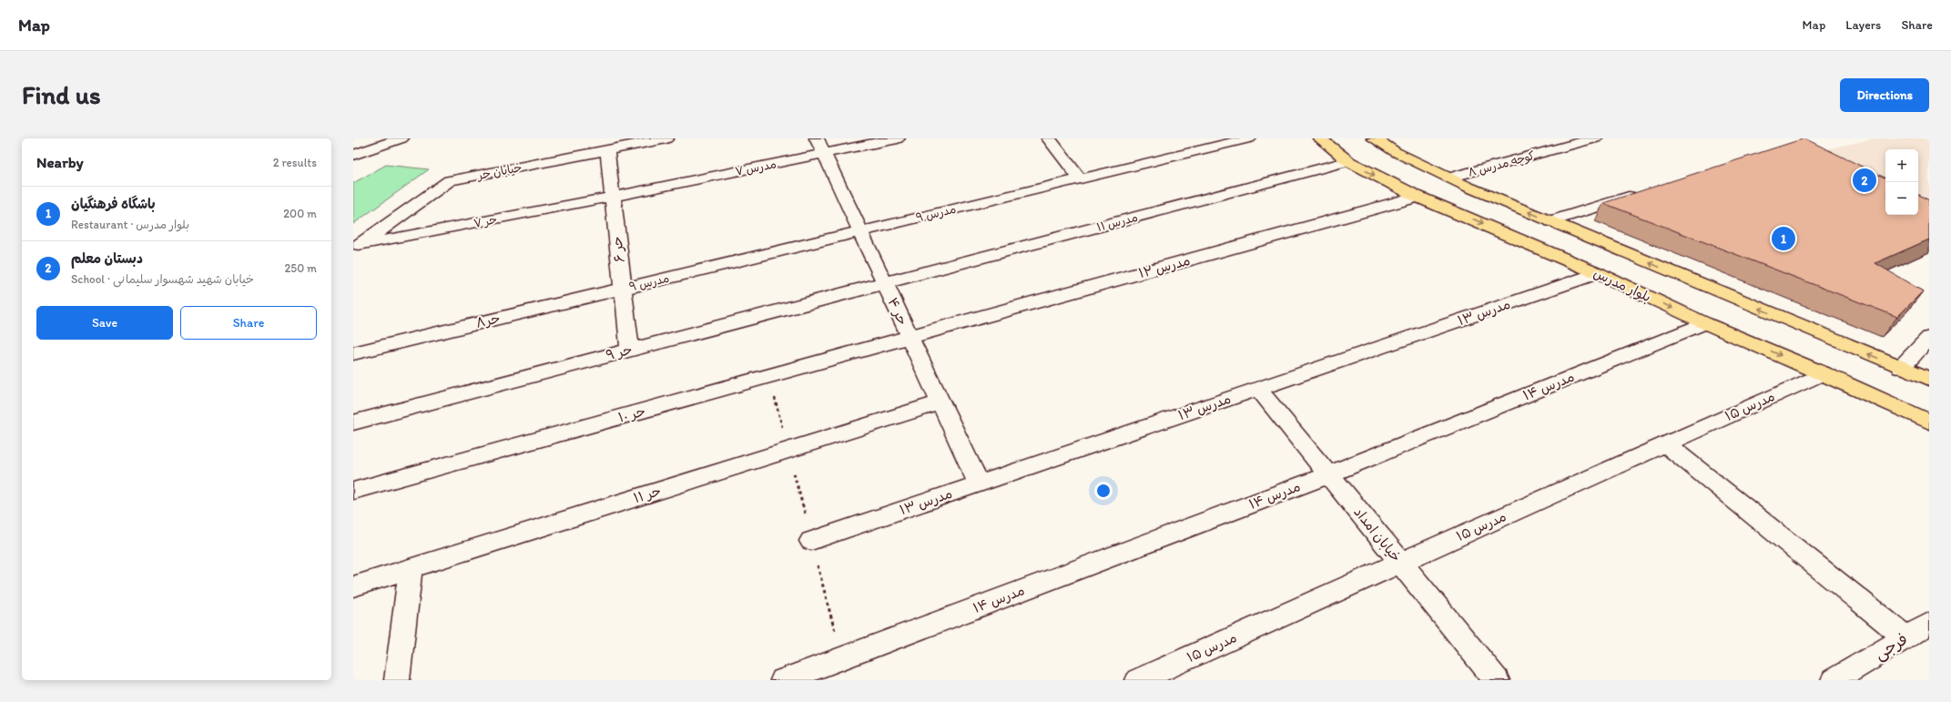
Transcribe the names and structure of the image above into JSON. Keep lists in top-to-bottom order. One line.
{"streets":{"main road":["بلوار مدرس"],"street":["کوچه مدرس ۸","مدرس ۷","خیابان حر","مدرس ۹","حر ۷","مدرس ۱۱","حر ۶","مدرس ۱۲","حر ۴","مدرس ۱۳","حر۸","حر ۹","مدرس ۱۴","مدرس ۱۵","حر ۱۰","حر ۱۱","خیابان امداد","فرجی"]},"crossings":[["مدرس ۷","حر ۷"],["مدرس ۷","حر ۶"],["مدرس ۷","حر ۴"],["خیابان حر","حر ۷"],["خیابان حر","حر ۶"],["مدرس ۹","حر ۶"],["مدرس ۹","حر ۴"],["مدرس ۹","حر۸"],["حر ۷","حر ۶"],["مدرس ۱۱","بلوار مدرس"],["مدرس ۱۱","حر ۴"],["مدرس ۱۱","حر ۹"],["حر ۶","حر۸"],["حر ۶","حر ۹"],["مدرس ۱۲","بلوار مدرس"],["مدرس ۱۲","حر ۴"],["مدرس ۱۲","حر ۱۰"],["بلوار مدرس","مدرس ۱۳"],["بلوار مدرس","مدرس ۱۴"],["بلوار مدرس","مدرس ۱۵"],["حر ۴","مدرس ۱۳"],["حر ۴","حر ۹"],["حر ۴","حر ۱۰"],["حر ۴","حر ۱۱"],["مدرس ۱۳","خیابان امداد"],["مدرس ۱۴","خیابان امداد"],["مدرس ۱۵","خیابان امداد"]],"page":{"header":"Map","nav":["Map","Layers","Share"],"buttons":["Directions",["Save","Share"]],"title":"Find us","heading":["Nearby","2 results"],"map_buttons":["+","−"],"pins":["2","1"],"list":[{"mark":"1","name":"باشگاه فرهنگیان","note":"Restaurant · بلوار مدرس","value":"200 m"},{"mark":"2","name":"دبستان معلم","note":"School · خیابان شهید شهسوار سلیمانی","value":"250 m"}]}}
